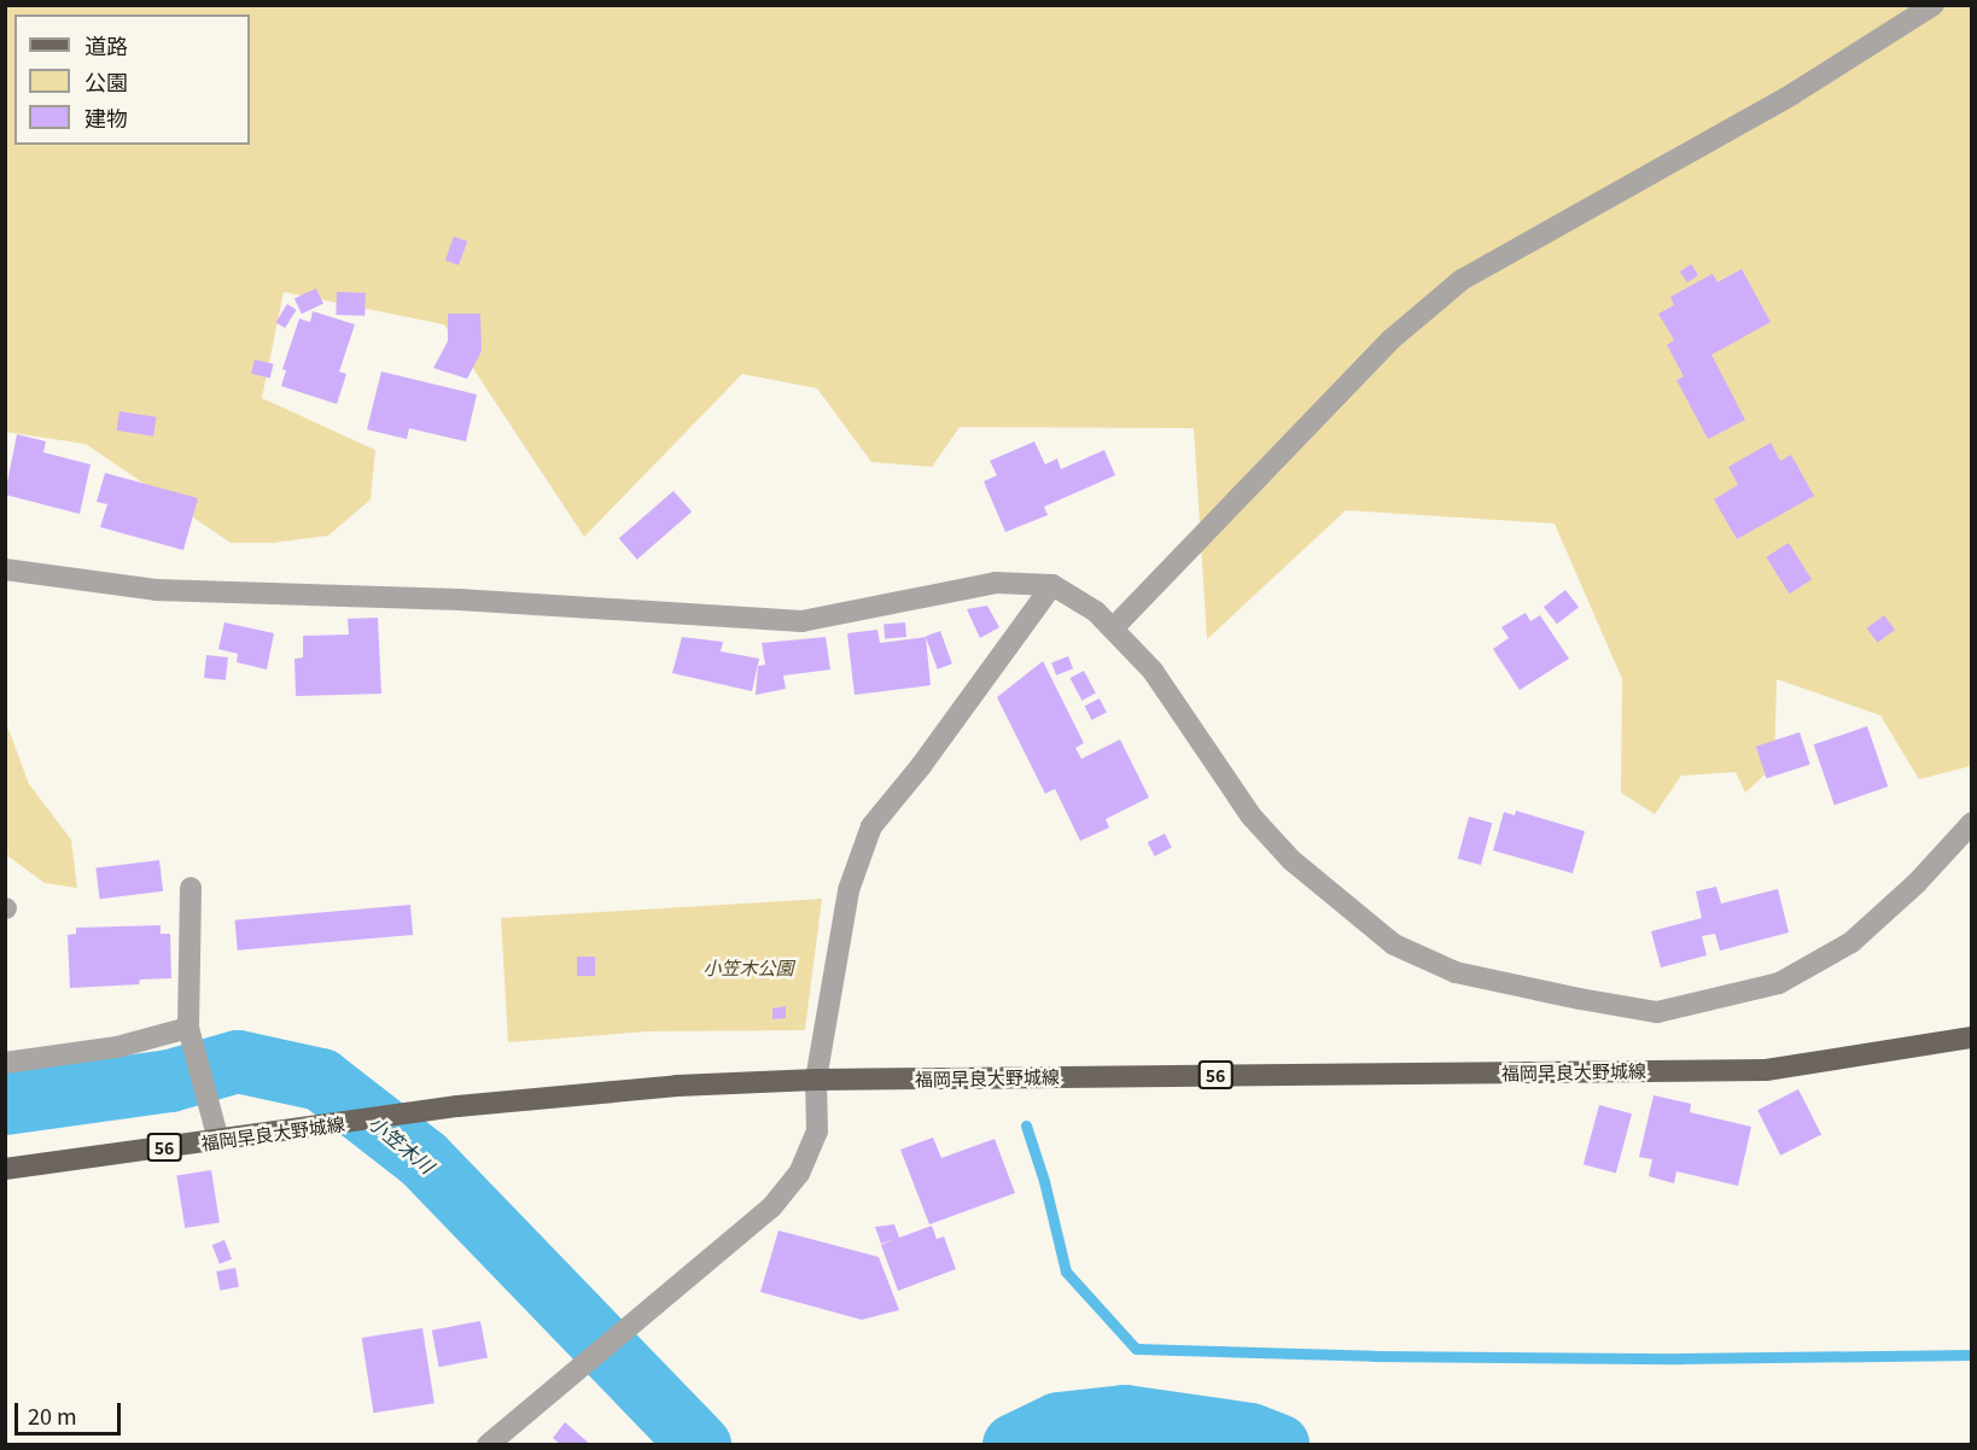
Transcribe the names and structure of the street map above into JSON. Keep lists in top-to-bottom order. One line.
{"streets":{"main road":["福岡早良大野城線","56"]},"water":["小笠木川"],"parks":["小笠木公園"],"legend":["道路","公園","建物"],"scale_bar":"20 m"}
